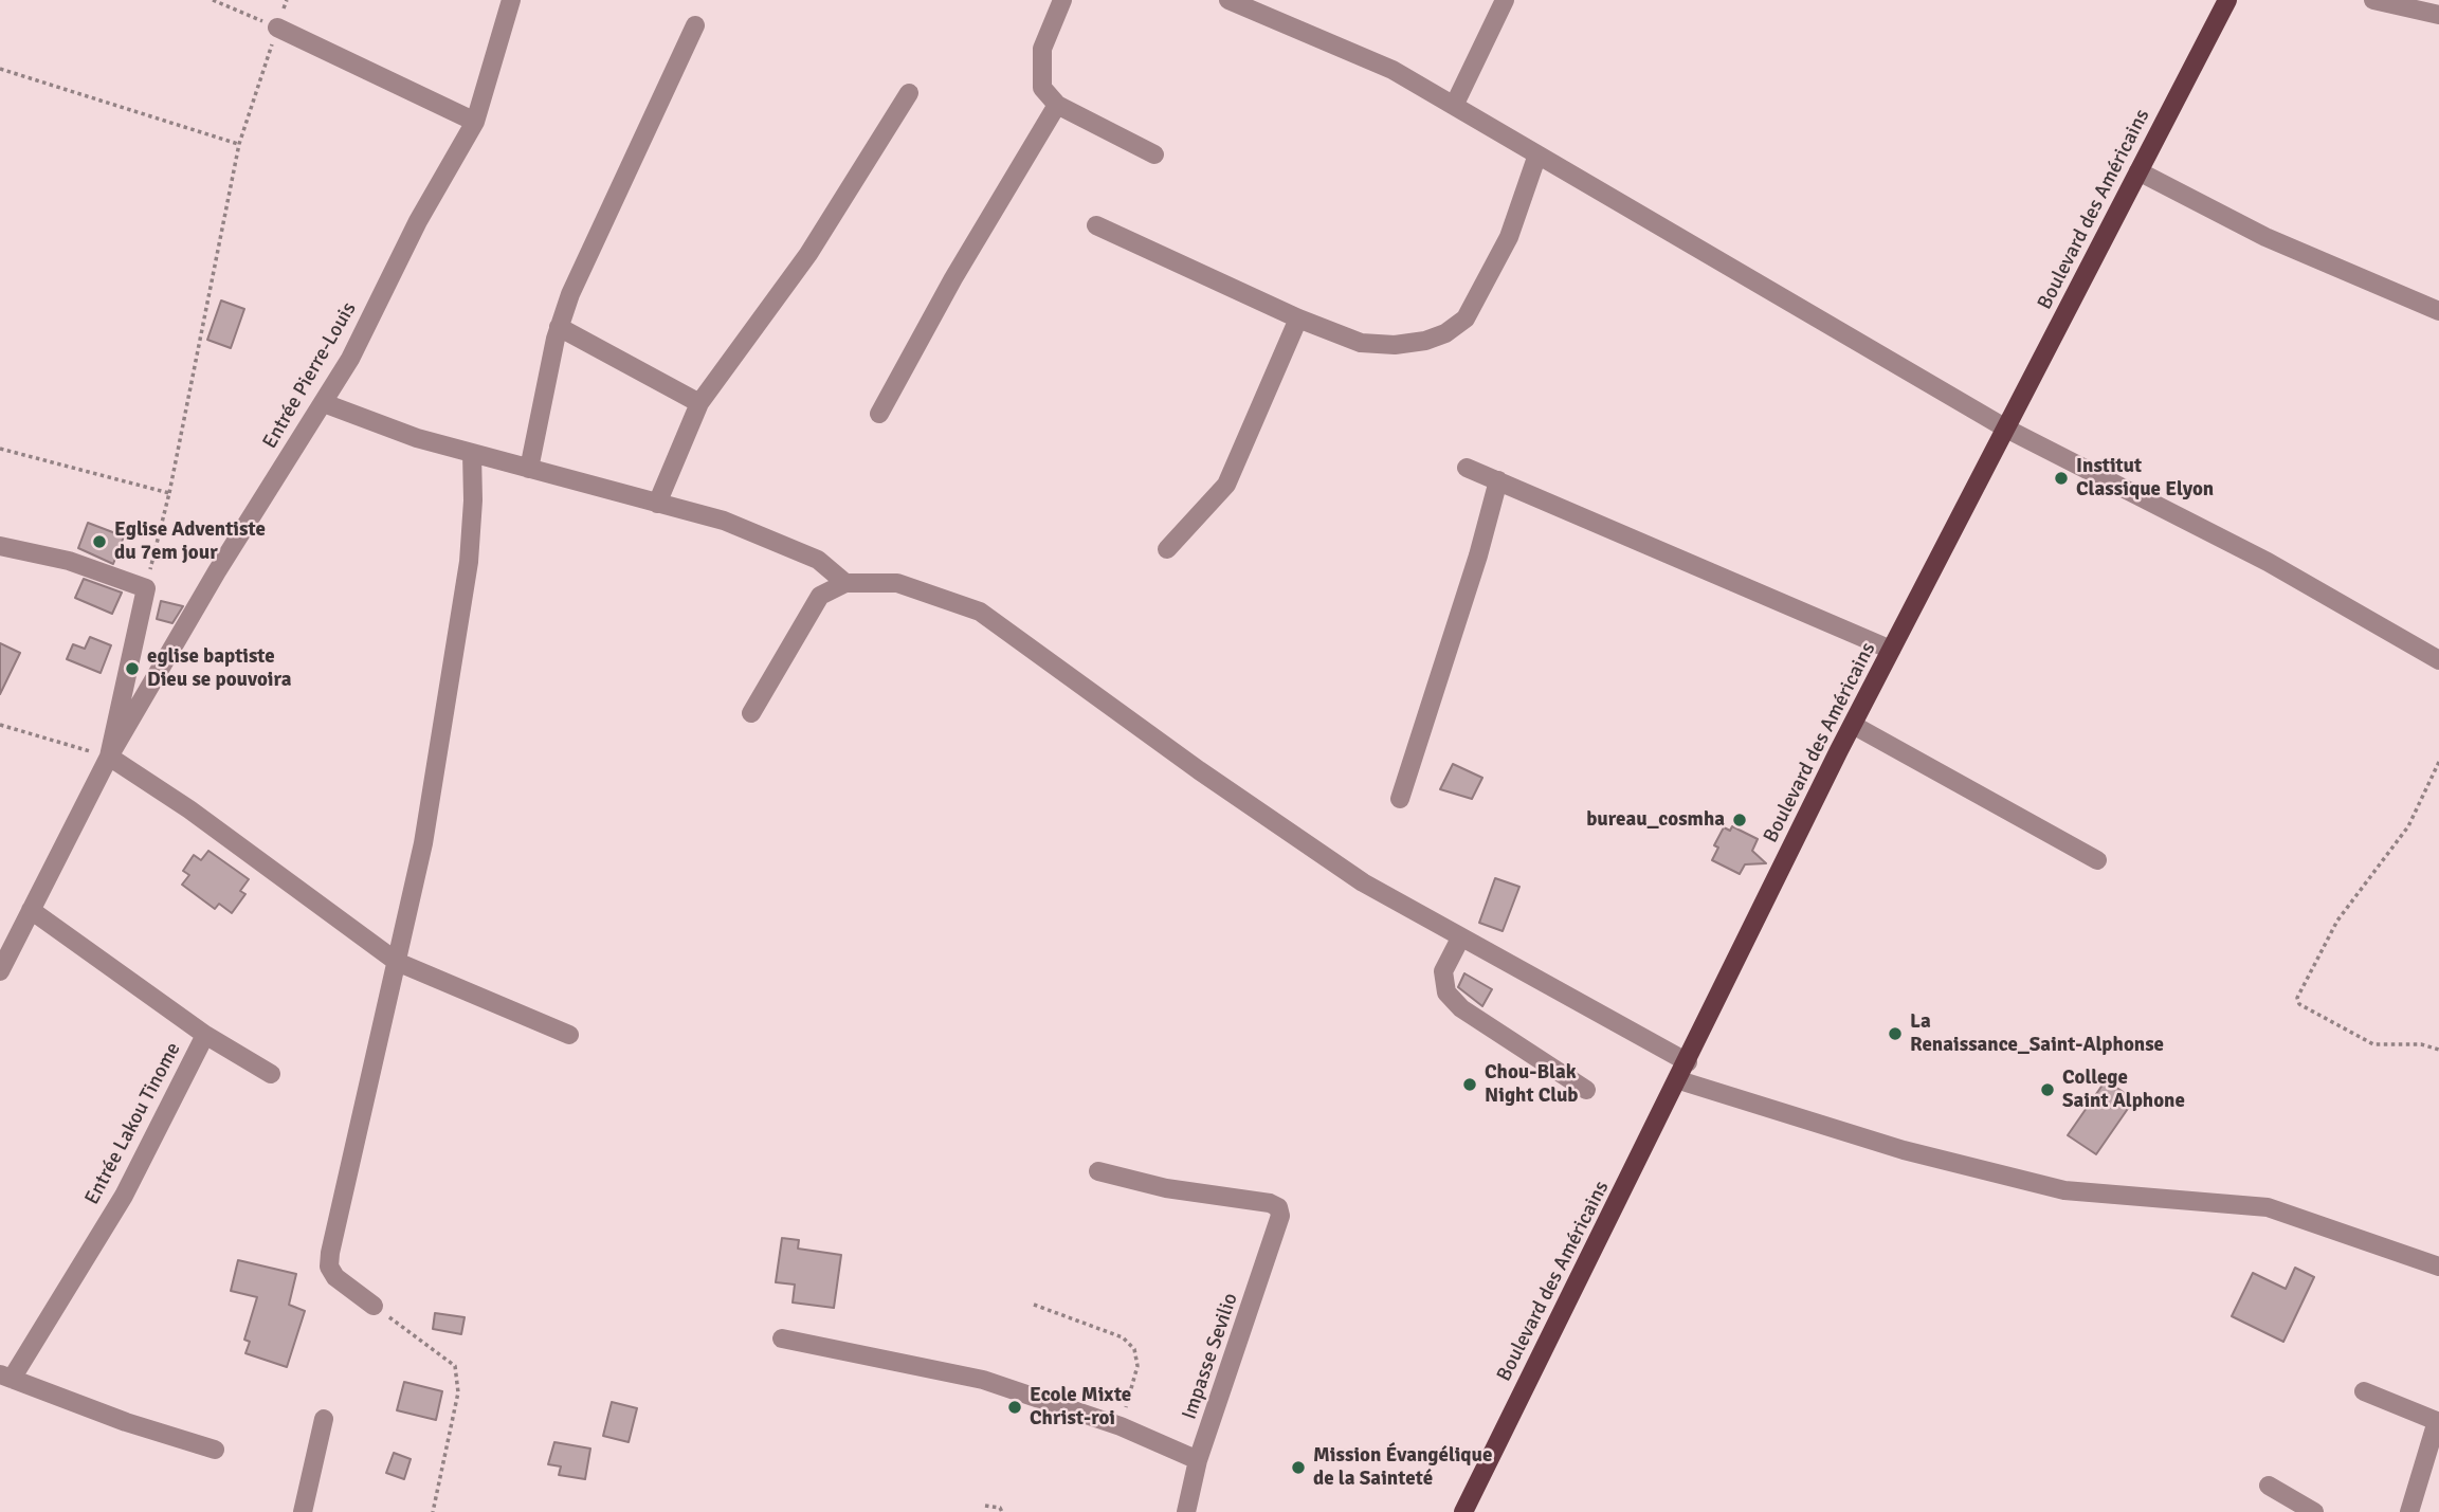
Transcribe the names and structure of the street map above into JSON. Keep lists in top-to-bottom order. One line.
{"streets":{"main road":["Boulevard des Américains"],"street":["Entrée Pierre-Louis","Entrée Lakou Tinome","Impasse Sevilio"]},"places":["Institut Classique Elyon","Eglise Adventiste du 7em jour","eglise baptiste Dieu se pouvoira","bureau_cosmha","La Renaissance_Saint-Alphonse","Chou-Blak Night Club","College Saint Alphone","Ecole Mixte Christ-roi","Mission Évangélique de la Sainteté"]}
